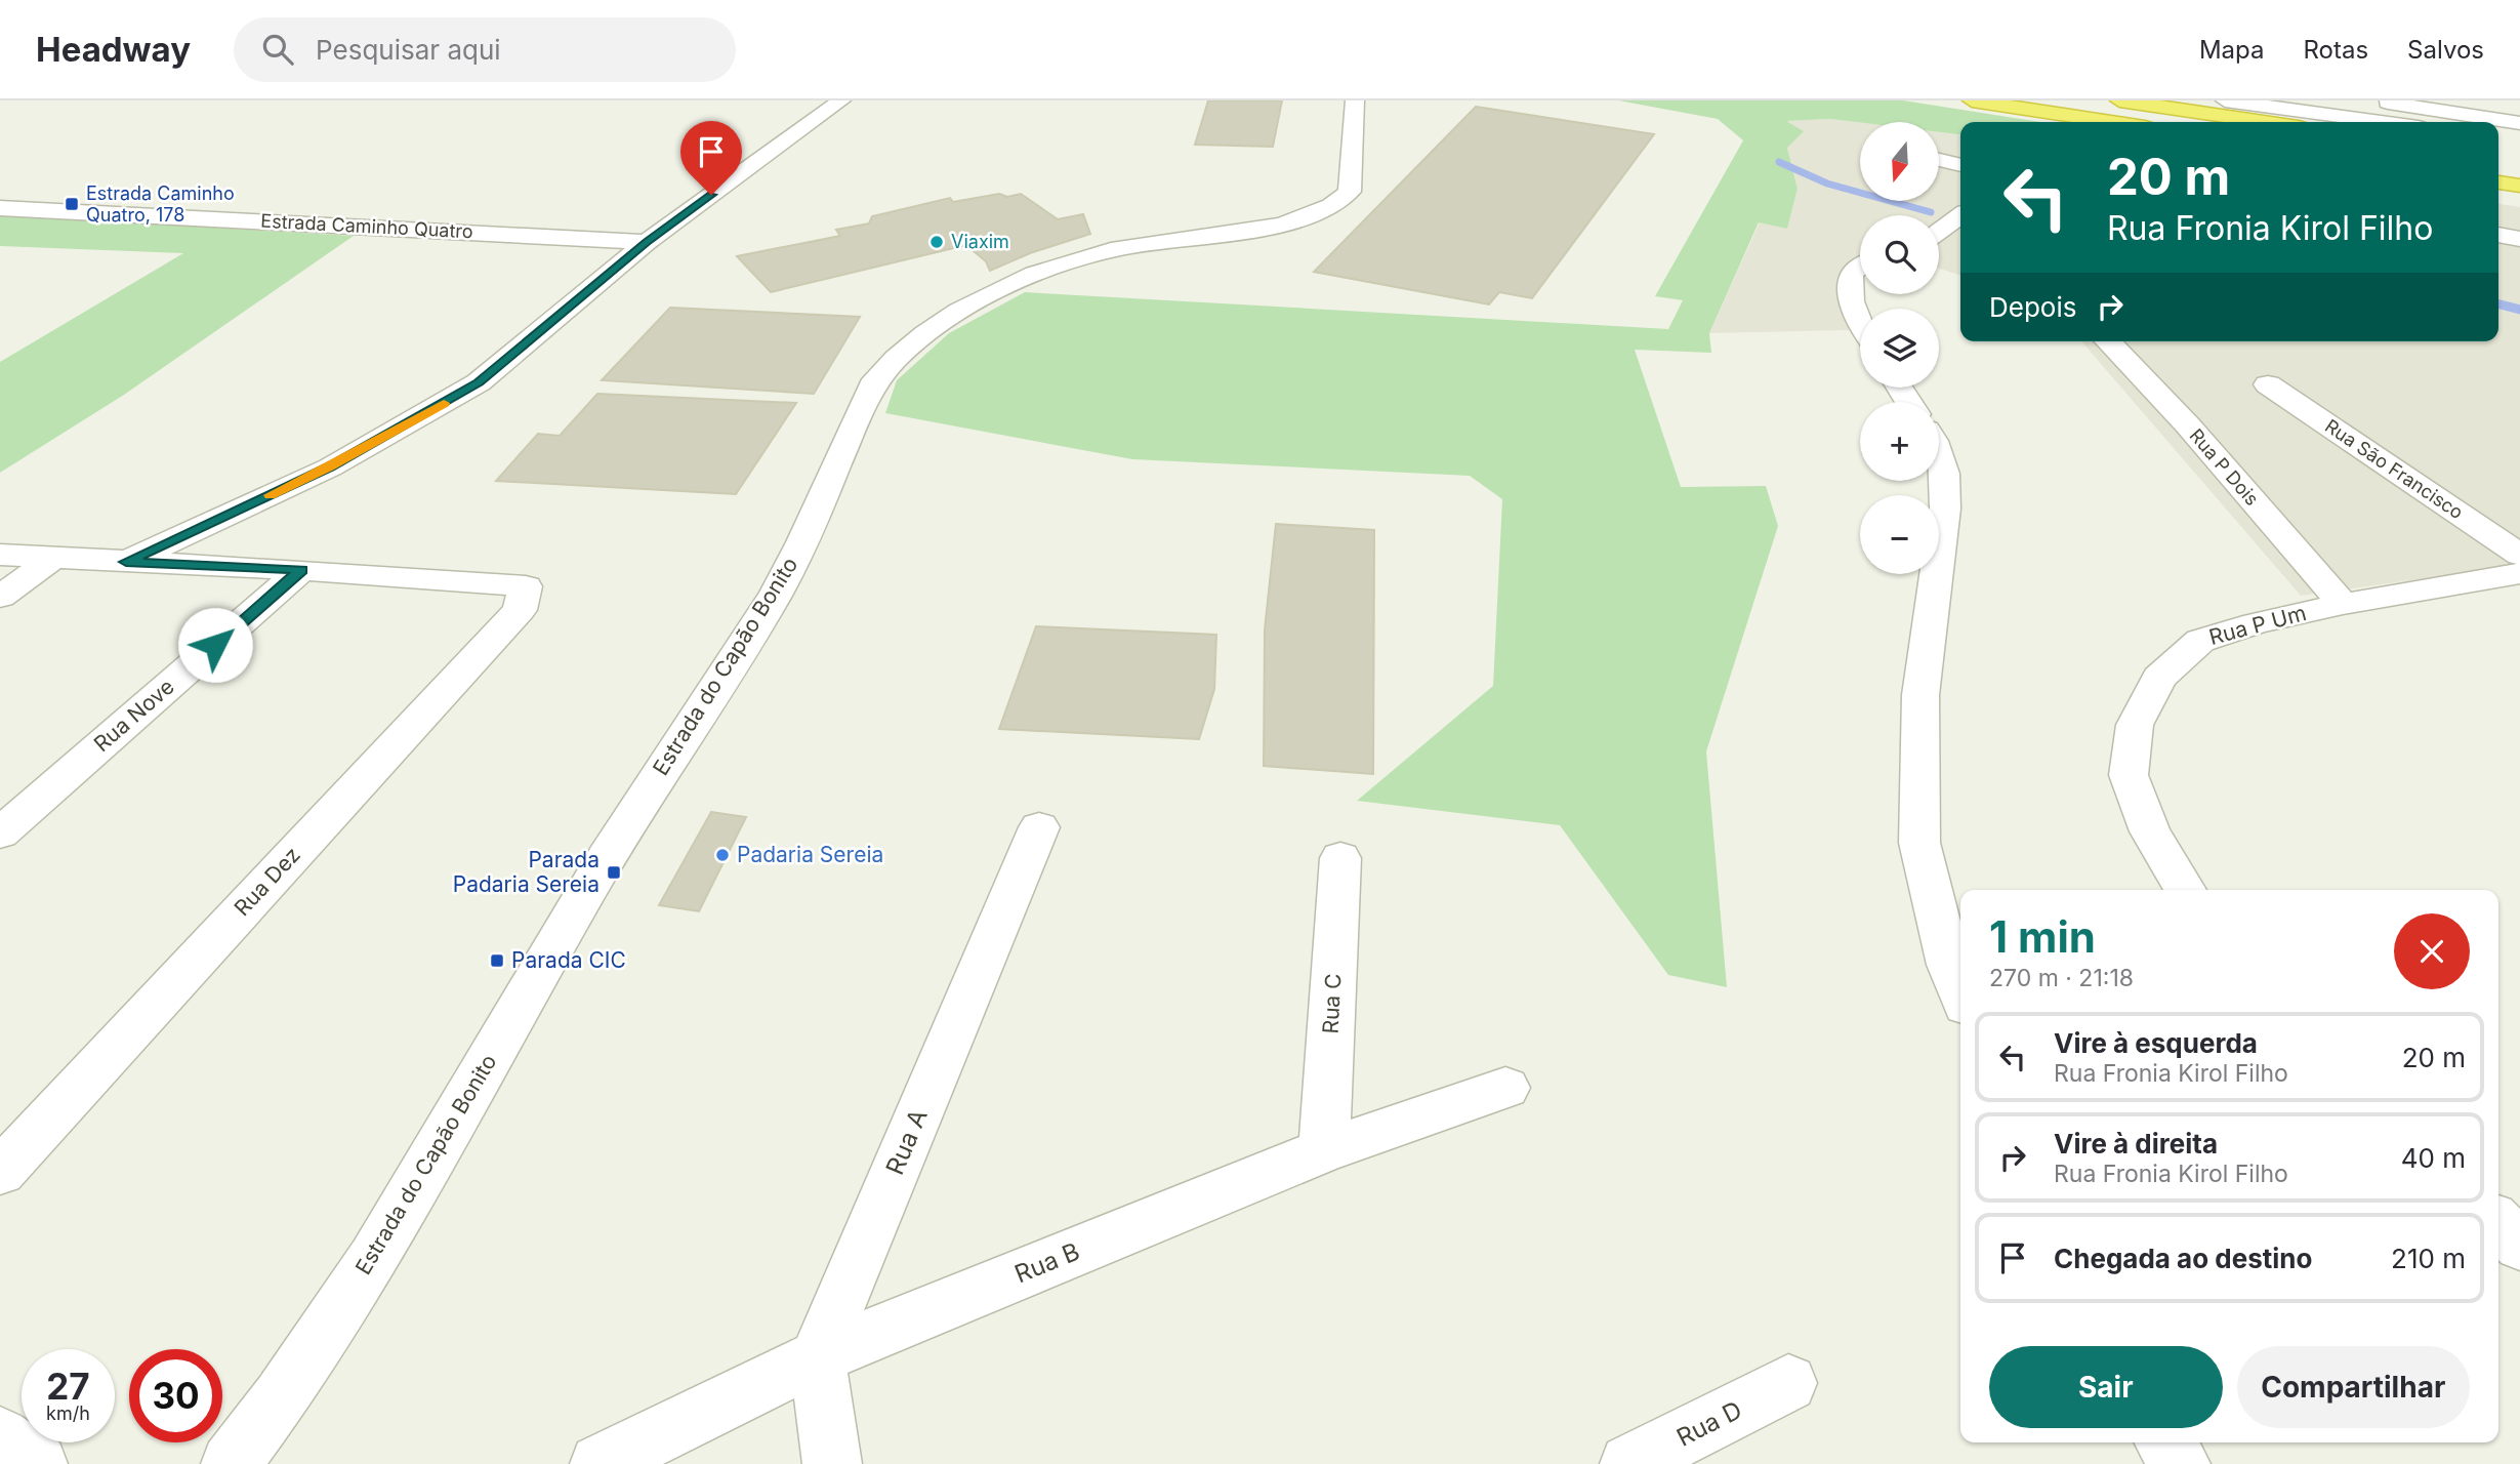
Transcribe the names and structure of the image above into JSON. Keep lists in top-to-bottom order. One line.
{"streets":{"street":["Estrada Caminho Quatro","Rua P Dois","Rua São Francisco","Rua P Um","Estrada do Capão Bonito","Rua Nove","Rua Dez","Rua C","Rua A","Rua B","Rua D"]},"crossings":[["Rua P Dois","Rua P Um"],["Rua Nove","Rua Dez"],["Rua C","Rua B"],["Rua A","Rua B"]],"places":{"transit":["Estrada Caminho Quatro, 178","Parada Padaria Sereia","Parada CIC"],"other":["Viaxim","Padaria Sereia"]},"north":"bottom","page":{"header":"Headway","search":"Pesquisar aqui","nav":["Mapa","Rotas","Salvos"],"map_buttons":["+","−"],"turn":["20 m","Rua Fronia Kirol Filho"],"then":"Depois","heading":["1 min","270 m · 21:18"],"list":[{"name":"Vire à esquerda","note":"Rua Fronia Kirol Filho","value":"20 m"},{"name":"Vire à direita","note":"Rua Fronia Kirol Filho","value":"40 m"},{"name":"Chegada ao destino","value":"210 m"}],"buttons":["Sair","Compartilhar"],"speed":"27 km/h","limit":"30"}}
